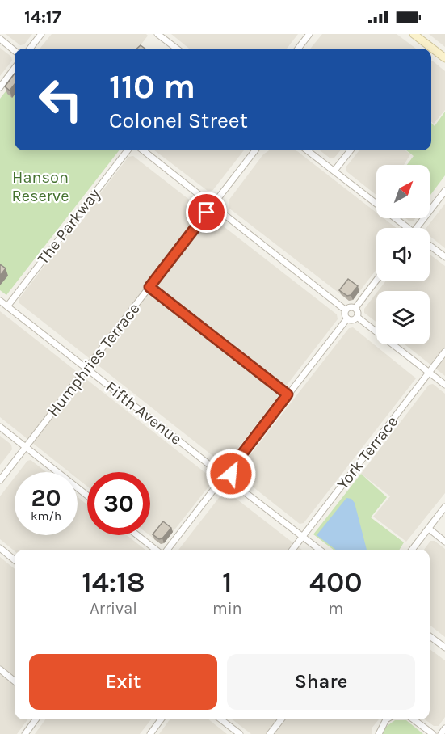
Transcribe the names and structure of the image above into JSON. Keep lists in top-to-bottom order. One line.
{"streets":{"street":["The Parkway","Humphries Terrace","Fifth Avenue","York Terrace"]},"crossings":[["The Parkway","Fifth Avenue"],["Humphries Terrace","Fifth Avenue"]],"parks":["Hanson Reserve"],"north":"top right","page":{"status":"14:17","turn":["110 m","Colonel Street"],"speed":"20 km/h","limit":"30","eta":["14:18","Arrival","1","min","400","m"],"buttons":["Exit","Share"]}}
